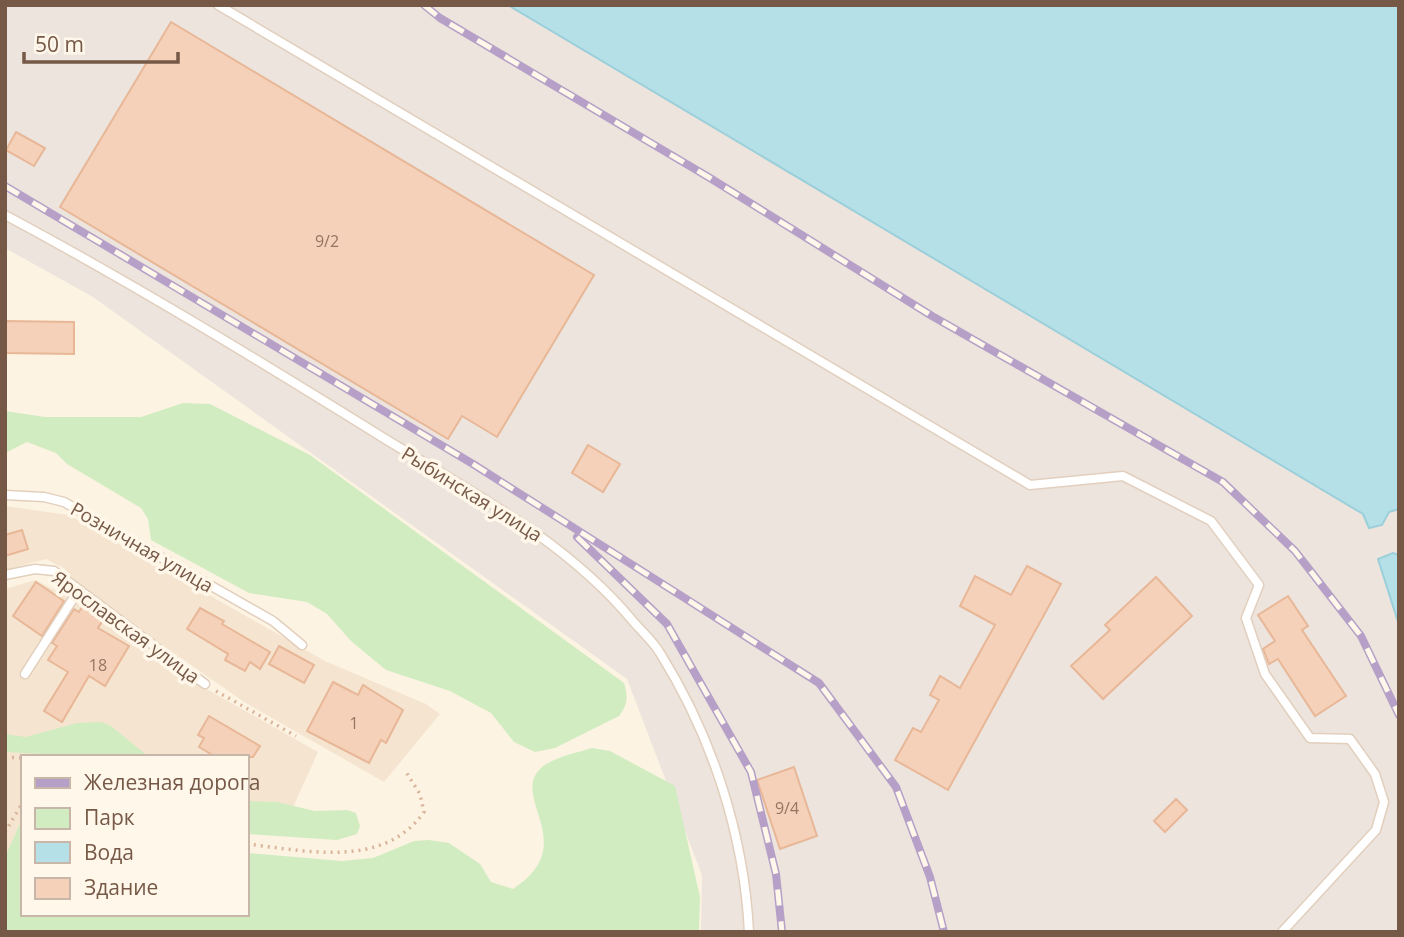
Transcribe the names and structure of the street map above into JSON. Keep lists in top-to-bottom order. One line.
{"streets":{"lane":["Рыбинская улица","Розничная улица","Ярославская улица"]},"house_numbers":["9/2","18","1","9/4"],"legend":["Железная дорога","Парк","Вода","Здание"],"scale_bar":"50 m"}
